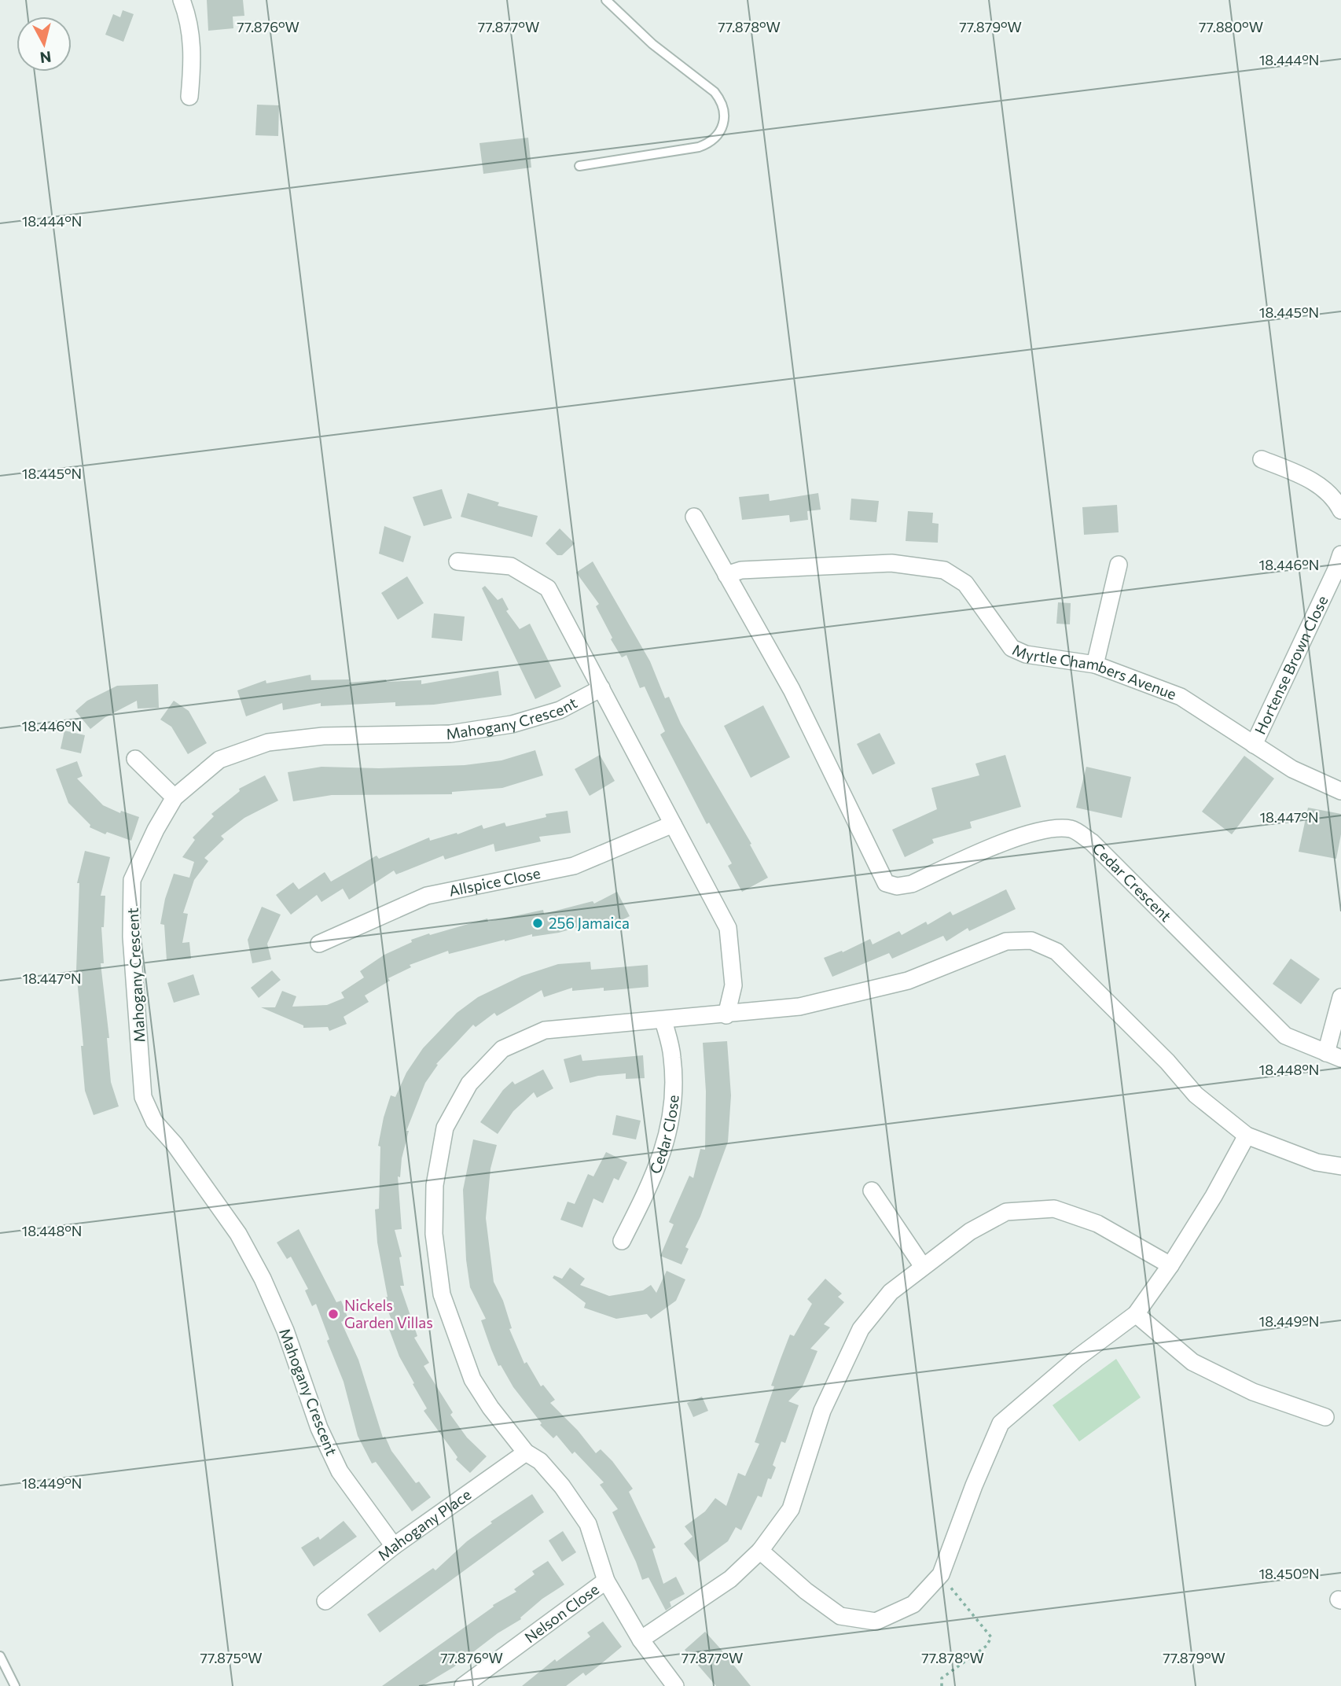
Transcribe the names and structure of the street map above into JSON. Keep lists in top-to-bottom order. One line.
{"streets":{"street":["Hortense Brown Close","Myrtle Chambers Avenue","Mahogany Crescent","Allspice Close","Cedar Crescent","Cedar Close","Mahogany Place","Nelson Close"]},"crossings":[["Hortense Brown Close","Myrtle Chambers Avenue"],["Myrtle Chambers Avenue","Cedar Crescent"],["Mahogany Crescent","Mahogany Place"]],"places":["256 Jamaica","Nickels Garden Villas"],"north":"bottom","coordinates":["77.876°W","77.877°W","77.878°W","77.879°W","77.880°W","18.444°N","18.445°N","18.446°N","18.447°N","18.448°N","18.449°N","18.450°N","77.875°W"]}
